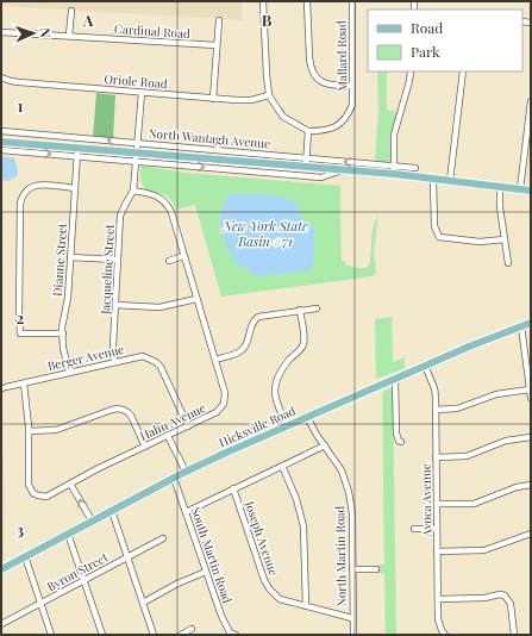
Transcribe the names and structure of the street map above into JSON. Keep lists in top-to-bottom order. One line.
{"streets":{"main road":["North Wantagh Avenue","Hicksville Road"],"street":["Cardinal Road","Mallard Road","Oriole Road","Dianne Street","Jacqueline Street","Berger Avenue","Hahn Avenue","Avoca Avenue","Joseph Avenue","South Martin Road","North Martin Road","Byron Street"]},"crossings":[["Oriole Road","Jacqueline Street"],["North Wantagh Avenue","Dianne Street"],["North Wantagh Avenue","Jacqueline Street"],["Dianne Street","Berger Avenue"],["Jacqueline Street","Berger Avenue"],["Jacqueline Street","Hahn Avenue"],["Berger Avenue","Hahn Avenue"],["Hicksville Road","Avoca Avenue"],["Hicksville Road","South Martin Road"],["Hicksville Road","North Martin Road"],["Joseph Avenue","North Martin Road"]],"water":["New York State Basin #71"],"legend":["Road","Park"],"north":"right","grid":{"columns":["A","B"],"rows":["1","2","3"]}}
